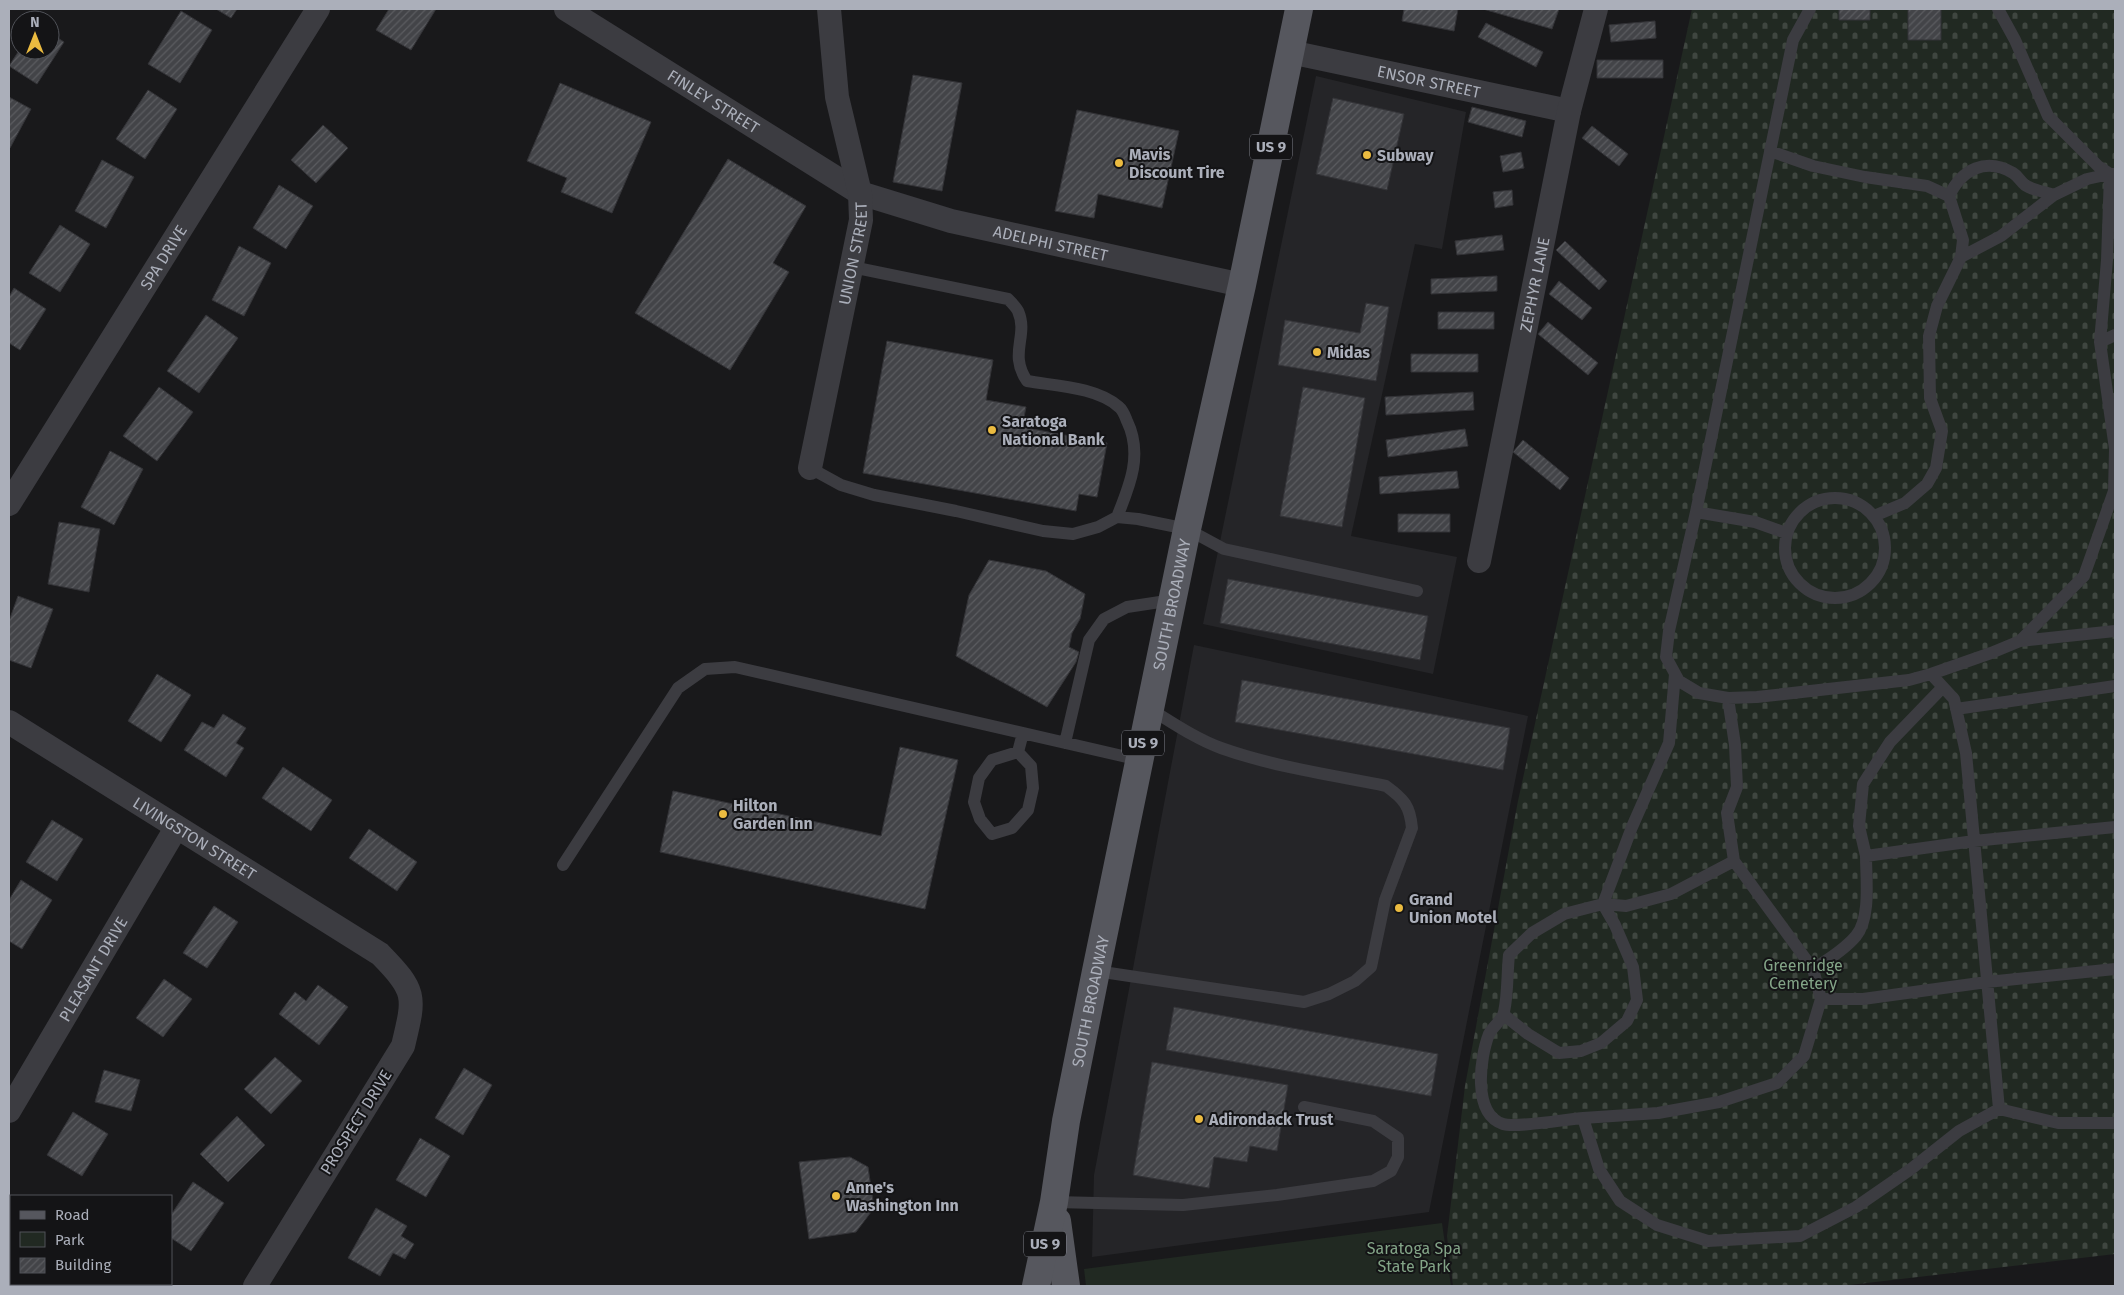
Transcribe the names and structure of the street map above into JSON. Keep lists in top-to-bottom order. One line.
{"streets":{"main road":["US 9","SOUTH BROADWAY"],"street":["ENSOR STREET","FINLEY STREET","ADELPHI STREET","UNION STREET","SPA DRIVE","ZEPHYR LANE","LIVINGSTON STREET","PLEASANT DRIVE","PROSPECT DRIVE"]},"crossings":[["ENSOR STREET","ZEPHYR LANE"],["ENSOR STREET","SOUTH BROADWAY"],["FINLEY STREET","ADELPHI STREET"],["FINLEY STREET","UNION STREET"],["ADELPHI STREET","UNION STREET"],["ADELPHI STREET","SOUTH BROADWAY"],["LIVINGSTON STREET","PLEASANT DRIVE"],["LIVINGSTON STREET","PROSPECT DRIVE"]],"parks":["Greenridge Cemetery","Saratoga Spa State Park"],"places":["Subway","Mavis Discount Tire","Midas","Saratoga National Bank","Hilton Garden Inn","Grand Union Motel","Adirondack Trust","Anne's Washington Inn"],"legend":["Road","Park","Building"],"north":"top"}
